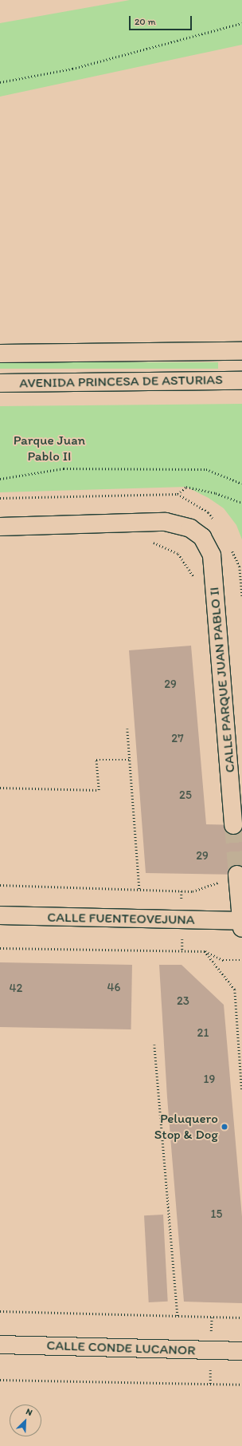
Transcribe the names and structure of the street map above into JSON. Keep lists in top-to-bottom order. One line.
{"streets":{"street":["AVENIDA PRINCESA DE ASTURIAS","CALLE PARQUE JUAN PABLO II","CALLE FUENTEOVEJUNA","CALLE CONDE LUCANOR"]},"parks":["Parque Juan Pablo II"],"places":["Peluquero Stop & Dog"],"house_numbers":["29","27","25","29","46","42","23","21","19","15"],"scale_bar":"20 m","north":"top right"}
